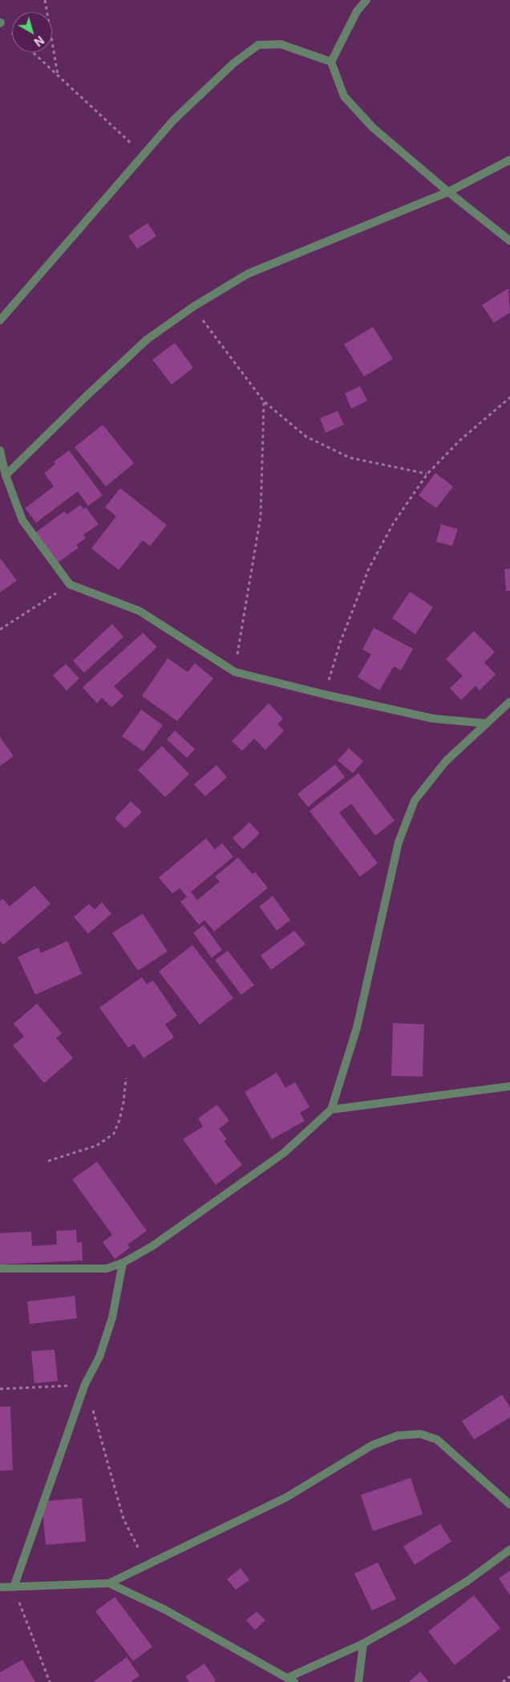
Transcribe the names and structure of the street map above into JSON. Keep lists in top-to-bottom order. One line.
{"north":"bottom right"}
